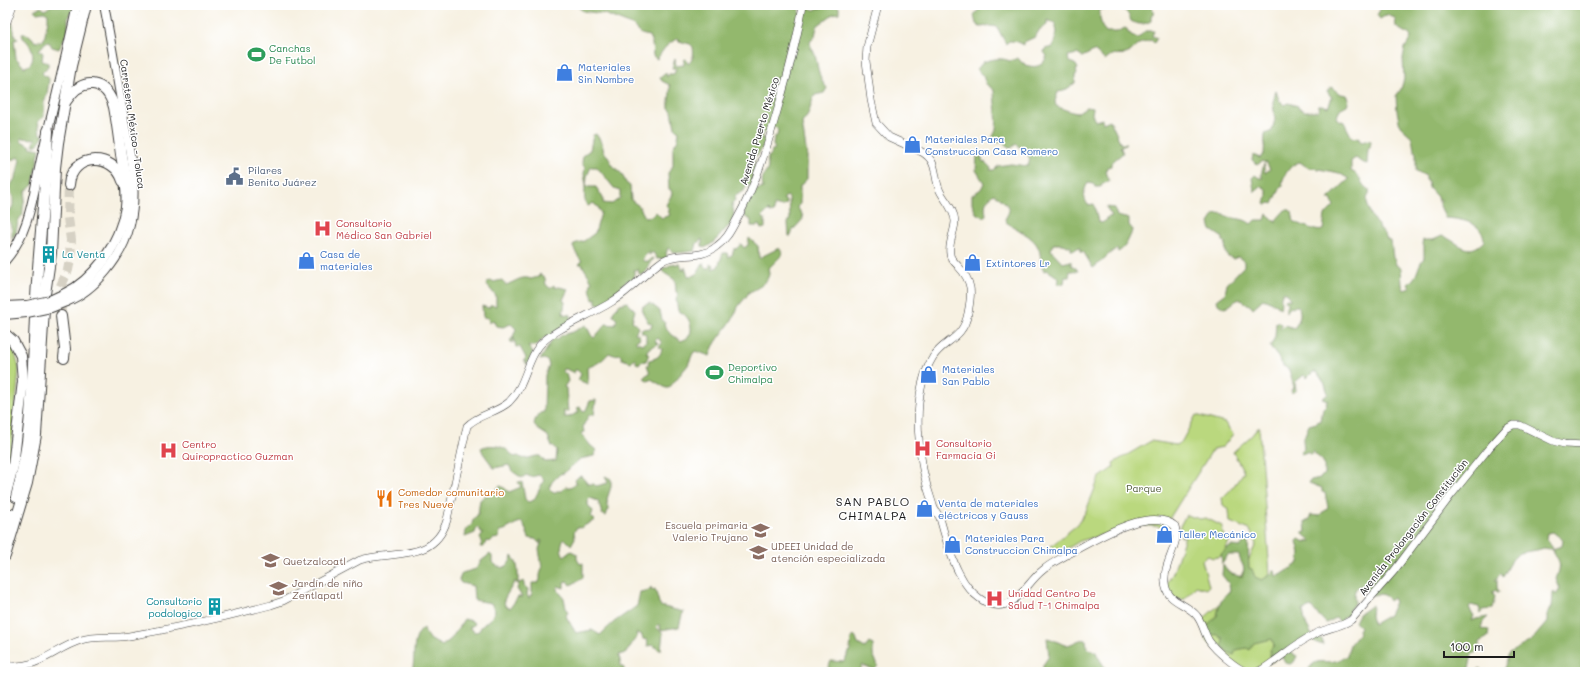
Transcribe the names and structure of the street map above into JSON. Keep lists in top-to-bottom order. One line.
{"streets":{"main road":["Carretera México - Toluca","Avenida Puerto México","Avenida Prolongación Constitución"]},"districts":["SAN PABLO CHIMALPA"],"parks":["Parque"],"places":{"sports":["Canchas De Futbol","Deportivo Chimalpa"],"shop":["Materiales Sin Nombre","Materiales Para Construccion Casa Romero","Casa de materiales","Extintores Lr","Materiales San Pablo","Venta de materiales eléctricos y Gauss","Taller Mecánico","Materiales Para Construccion Chimalpa"],"public building":["Pilares Benito Juárez"],"hospital":["Consultorio Médico San Gabriel","Consultorio Farmacia Gi","Centro Quiropractico Guzman","Unidad Centro De Salud T-1 Chimalpa"],"building":["La Venta","Consultorio podologico"],"restaurant":["Comedor comunitario Tres Nueve"],"school or university":["Escuela primaria Valerio Trujano","UDEEI Unidad de atención especializada","Quetzalcoatl","Jardín de niño Zentlapatl"]},"scale_bar":"100 m"}
